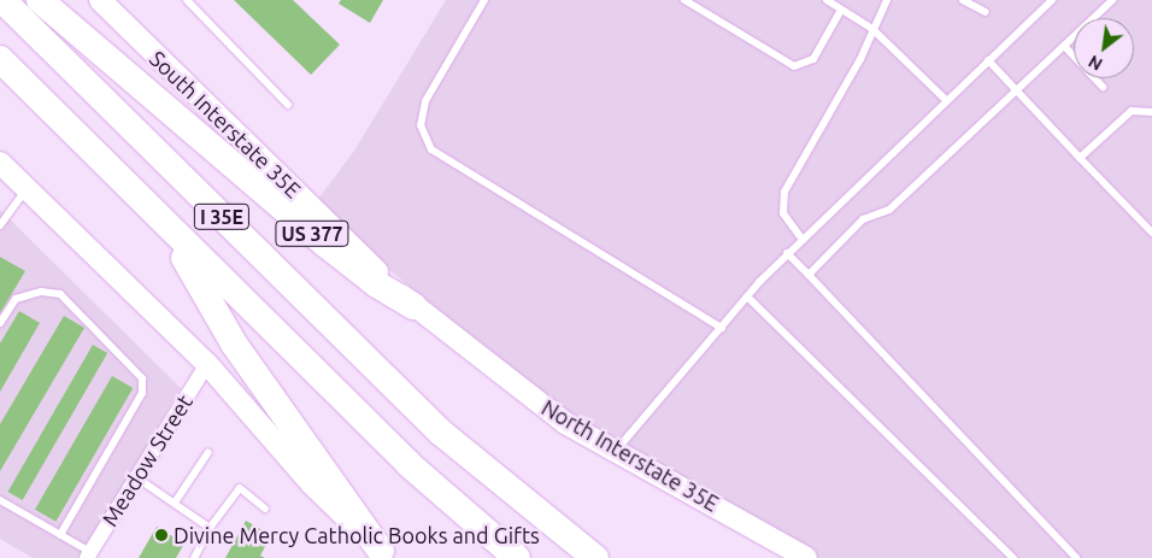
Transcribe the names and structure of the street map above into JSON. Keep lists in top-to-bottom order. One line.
{"streets":{"highway":["I 35E","US 377"],"main road":["South Interstate 35E","North Interstate 35E"],"street":["Meadow Street"]},"crossings":[["South Interstate 35E","US 377"],["South Interstate 35E","North Interstate 35E"],["US 377","North Interstate 35E"]],"places":["Divine Mercy Catholic Books and Gifts"],"north":"bottom left"}
